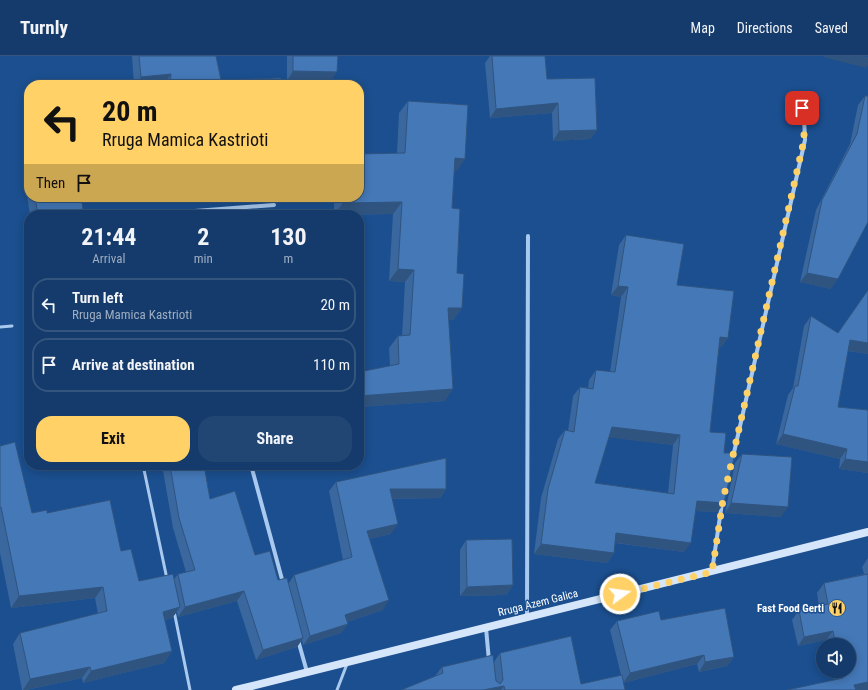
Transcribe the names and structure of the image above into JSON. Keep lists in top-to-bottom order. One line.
{"streets":{"main road":["Rruga Azem Galica"]},"places":{"restaurant":["Fast Food Gerti"]},"page":{"header":"Turnly","nav":["Map","Directions","Saved"],"turn":["20 m","Rruga Mamica Kastrioti"],"then":"Then","eta":["21:44","Arrival","2","min","130","m"],"list":[{"name":"Turn left","note":"Rruga Mamica Kastrioti","value":"20 m"},{"name":"Arrive at destination","value":"110 m"}],"buttons":["Exit","Share"]}}
